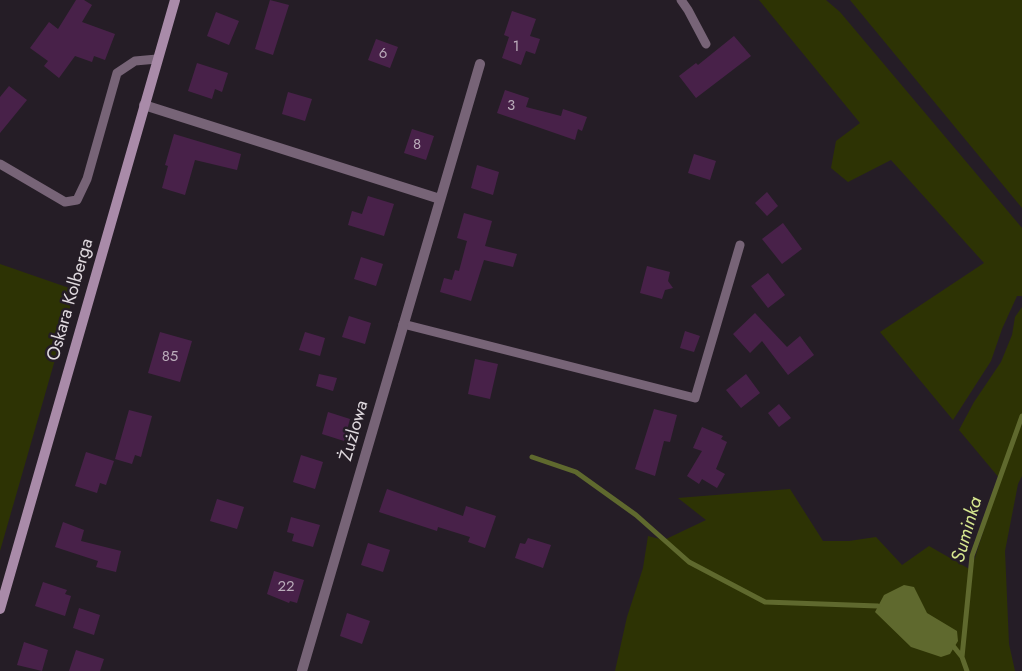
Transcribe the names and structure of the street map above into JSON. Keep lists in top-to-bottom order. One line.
{"streets":{"main road":["Oskara Kolberga"],"street":["Żużlowa"]},"water":["Suminka"],"house_numbers":["1","6","3","8","85","22"]}
